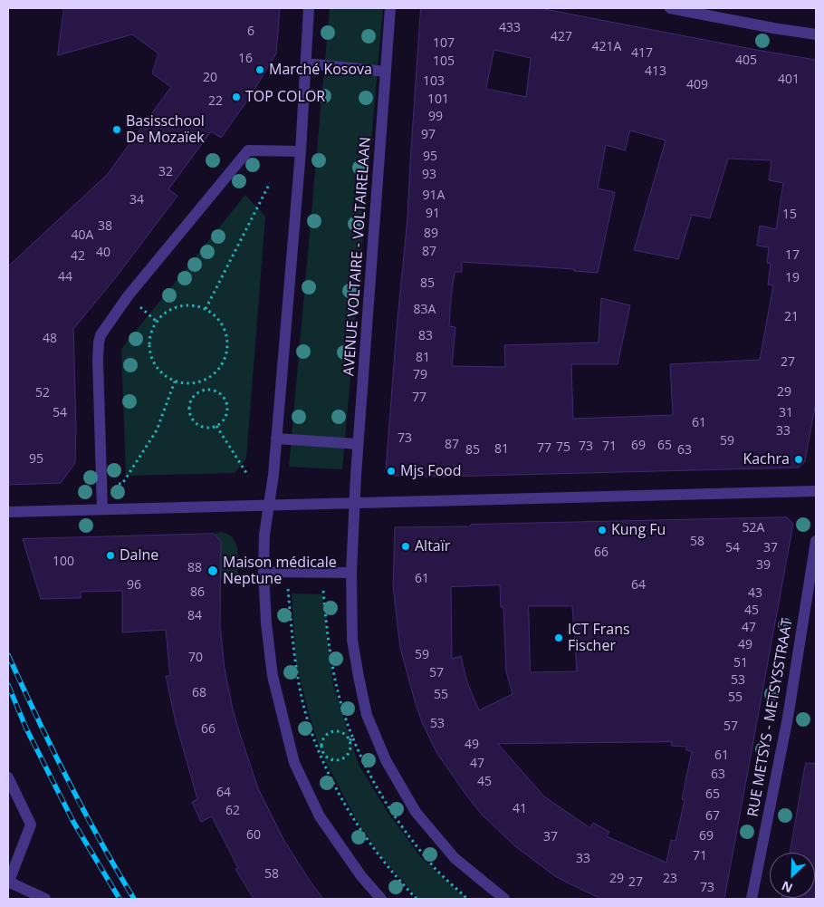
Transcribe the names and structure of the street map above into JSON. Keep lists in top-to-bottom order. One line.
{"streets":{"street":["AVENUE VOLTAIRE - VOLTAIRELAAN","RUE METSYS - METSYSSTRAAT"]},"places":["Marché Kosova","TOP COLOR","Basisschool De Mozaïek","Kachra","Mjs Food","Kung Fu","Altaïr","Dalne","Maison médicale Neptune","ICT Frans Fischer"],"house_numbers":["433","6","427","107","421A","417","16","405","105","413","20","401","103","409","101","22","99","97","95","32","93","91A","34","91","15","38","89","40A","87","40","17","42","44","19","85","83A","21","83","48","81","27","79","29","52","77","54","31","61","33","73","59","87","69","65","73","71","75","77","81","85","63","95","52A","58","54","37","66","100","39","88","61","96","64","86","43","45","84","47","49","59","70","51","57","53","68","55","55","53","57","66","49","61","47","63","45","64","65","41","62","67","60","69","37","71","33","58","29","23","27","73"],"north":"bottom left"}
